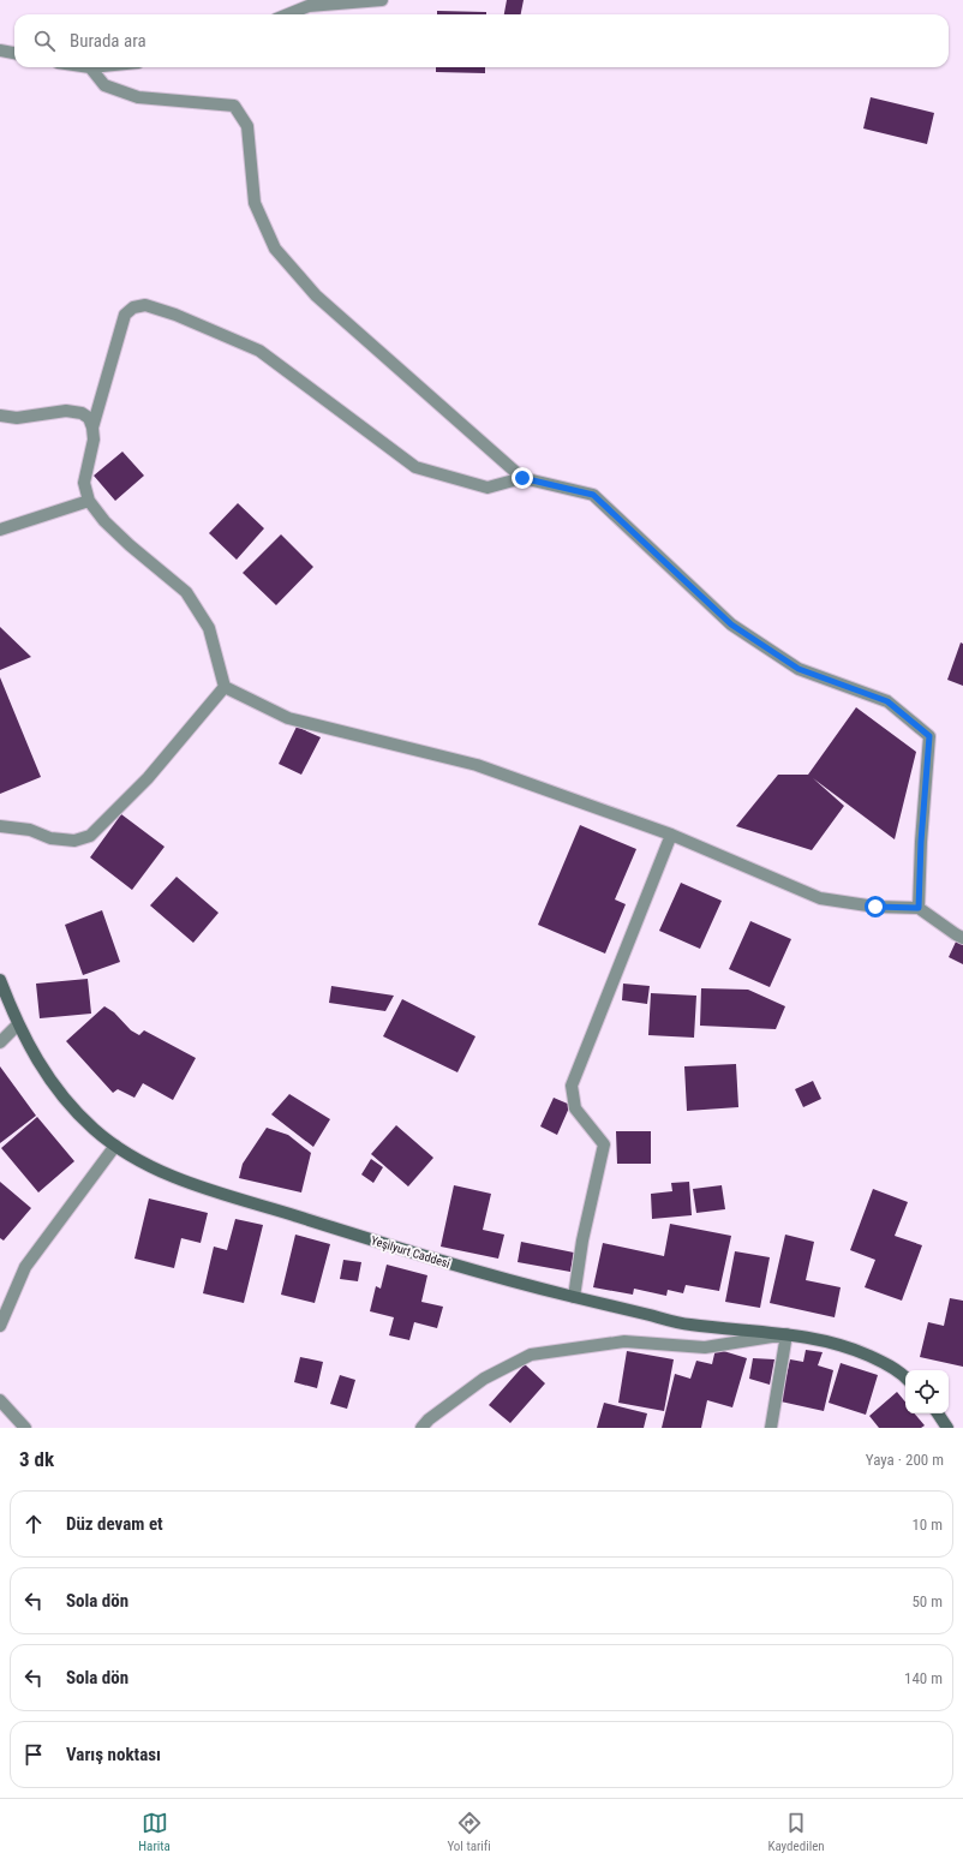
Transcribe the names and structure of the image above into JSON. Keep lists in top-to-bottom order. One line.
{"streets":{"main road":["Yeşilyurt Caddesi"]},"page":{"search":"Burada ara","heading":["3 dk","Yaya · 200 m"],"list":[["Düz devam et","10 m"],["Sola dön","50 m"],["Sola dön","140 m"],"Varış noktası"],"nav":["Harita","Yol tarifi","Kaydedilen"]}}
